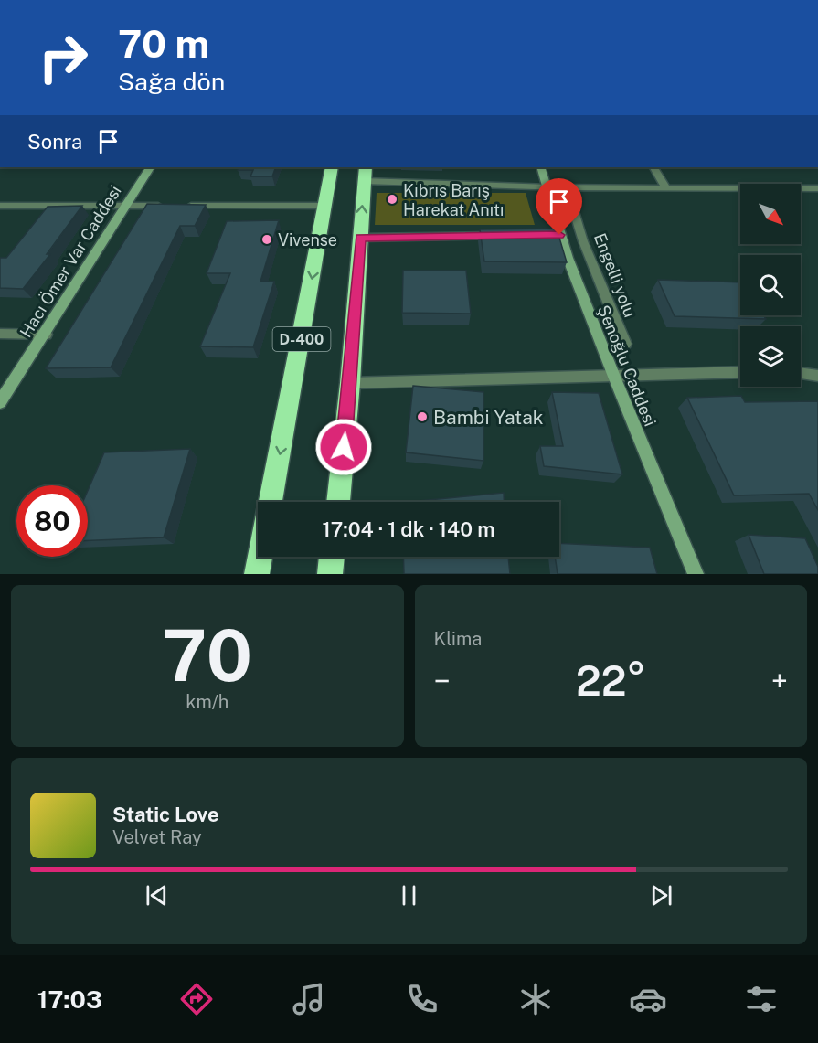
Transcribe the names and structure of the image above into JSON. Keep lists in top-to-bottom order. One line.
{"streets":{"highway":["D-400"],"street":["Hacı Ömer Var Caddesi","Engelli yolu","Şenoğlu Caddesi"]},"places":["Kıbrıs Barış Harekat Anıtı","Vivense","Bambi Yatak"],"north":"bottom right","page":{"turn":["70 m","Sağa dön"],"then":"Sonra","limit":"80","trip":"17:04 · 1 dk · 140 m","tile":[["70","km/h"],"Klima"],"heat":["−","22°","+"],"song":["Static Love","Velvet Ray"],"tabs":"17:03"}}
